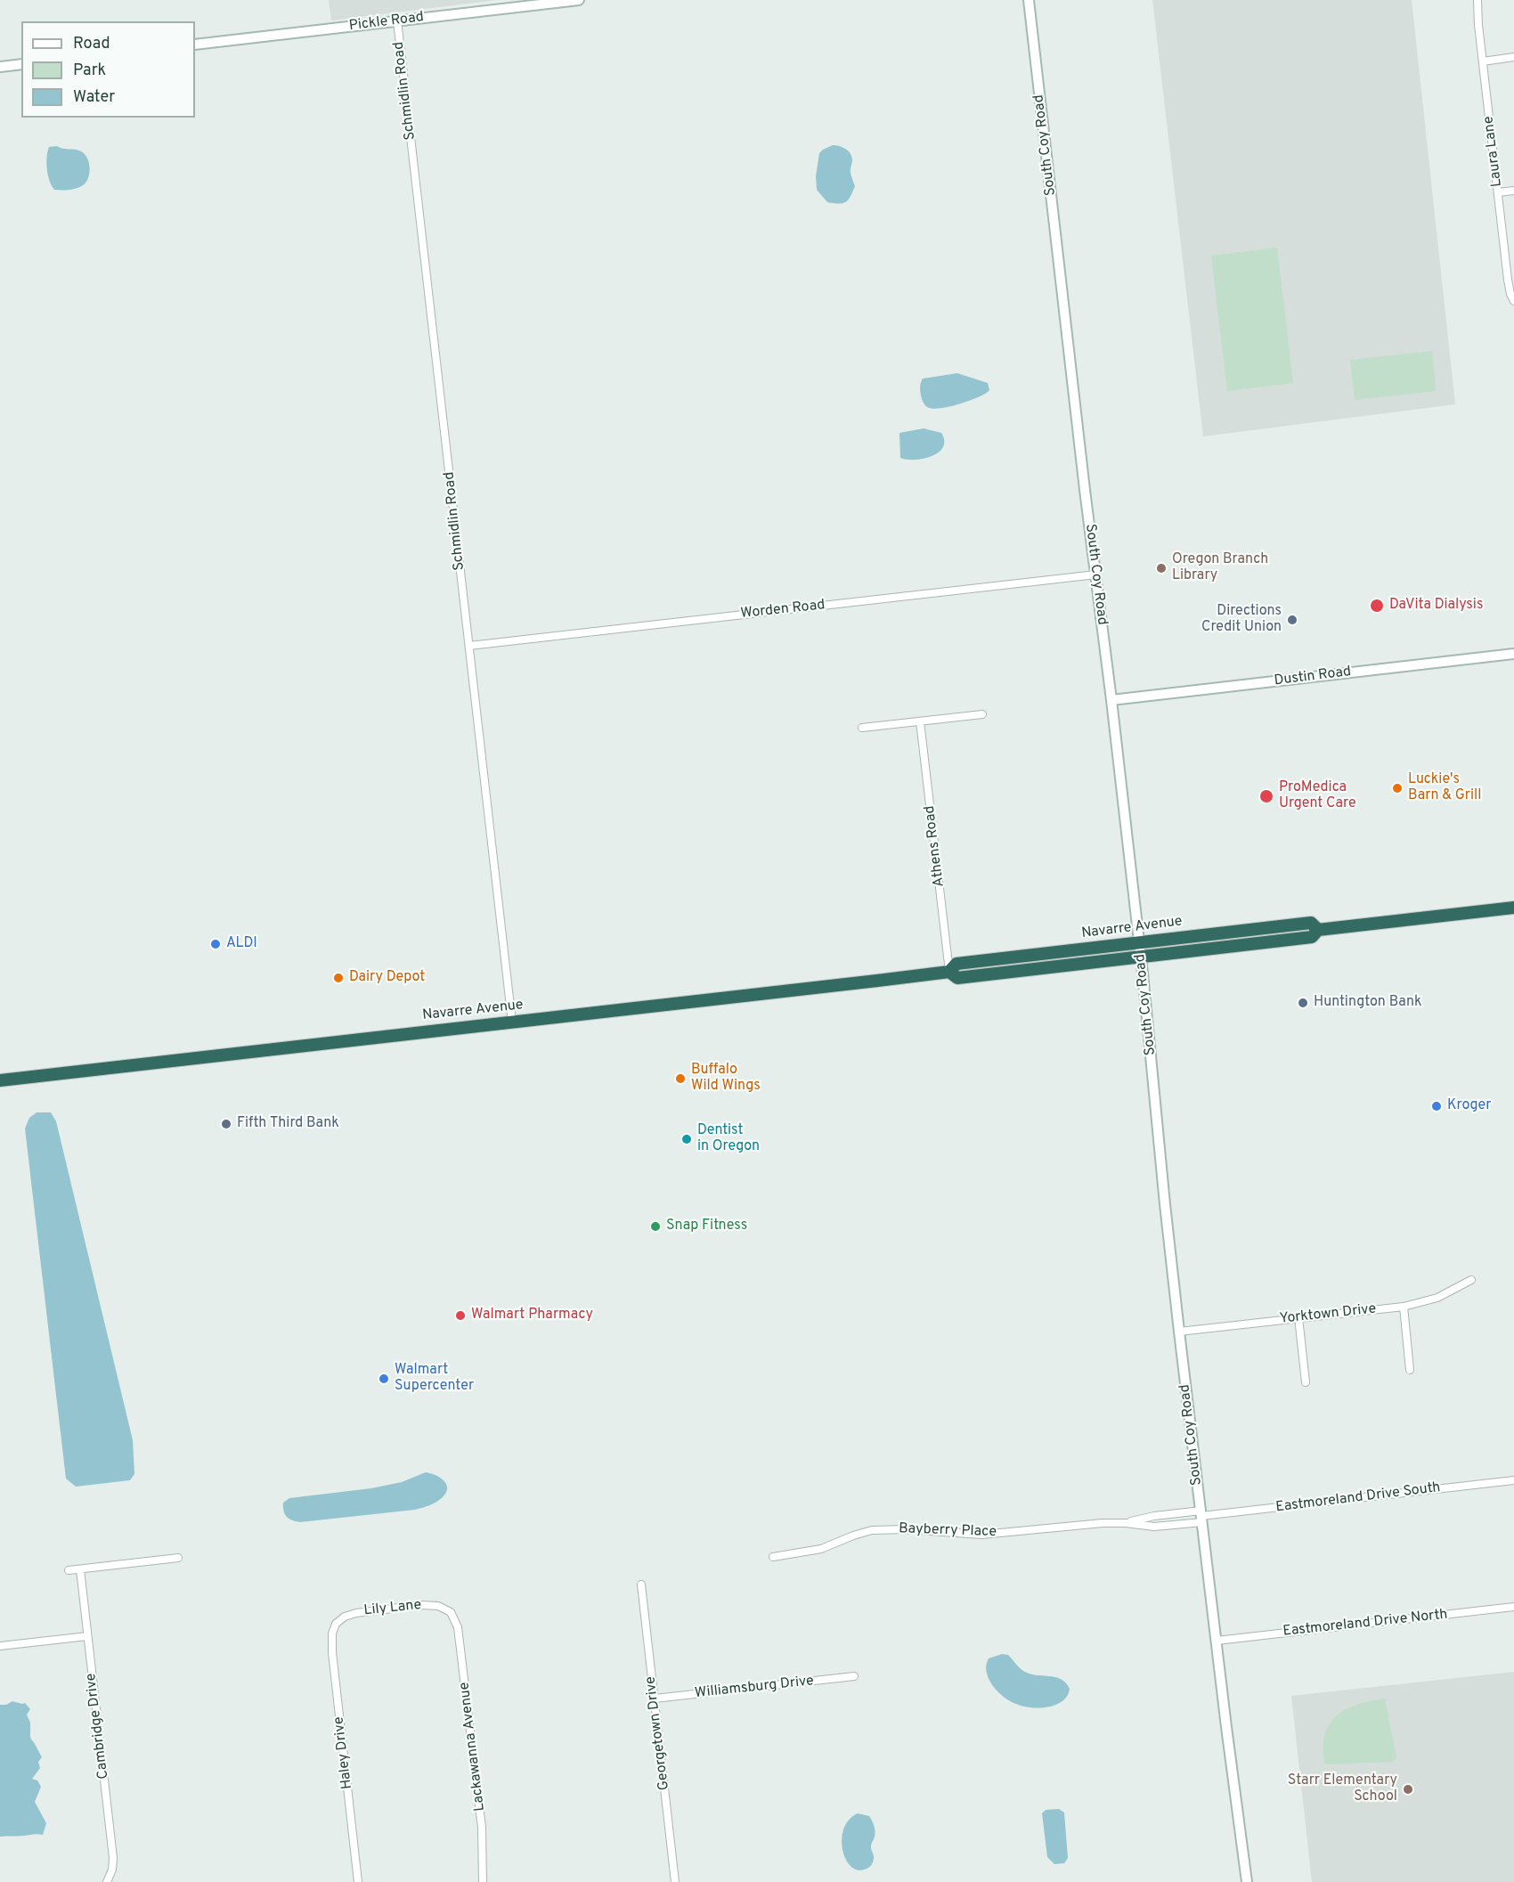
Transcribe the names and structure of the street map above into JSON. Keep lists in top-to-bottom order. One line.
{"streets":{"highway":["Navarre Avenue"],"street":["Pickle Road","Schmidlin Road","South Coy Road","Laura Lane","Worden Road","Dustin Road","Athens Road","Yorktown Drive","Eastmoreland Drive South","Bayberry Place","Lily Lane","Eastmoreland Drive North","Williamsburg Drive","Cambridge Drive","Georgetown Drive","Lackawanna Avenue","Haley Drive"]},"crossings":[["Pickle Road","Schmidlin Road"],["Schmidlin Road","Worden Road"],["Schmidlin Road","Navarre Avenue"],["South Coy Road","Worden Road"],["South Coy Road","Dustin Road"],["South Coy Road","Navarre Avenue"],["South Coy Road","Yorktown Drive"],["South Coy Road","Eastmoreland Drive South"],["South Coy Road","Bayberry Place"],["South Coy Road","Eastmoreland Drive North"],["Athens Road","Navarre Avenue"],["Eastmoreland Drive South","Bayberry Place"],["Lily Lane","Lackawanna Avenue"],["Lily Lane","Haley Drive"],["Williamsburg Drive","Georgetown Drive"]],"places":["Oregon Branch Library","DaVita Dialysis","Directions Credit Union","Luckie's Barn & Grill","ProMedica Urgent Care","ALDI","Dairy Depot","Huntington Bank","Buffalo Wild Wings","Kroger","Fifth Third Bank","Dentist in Oregon","Snap Fitness","Walmart Pharmacy","Walmart Supercenter","Starr Elementary School"],"legend":["Road","Park","Water"]}
